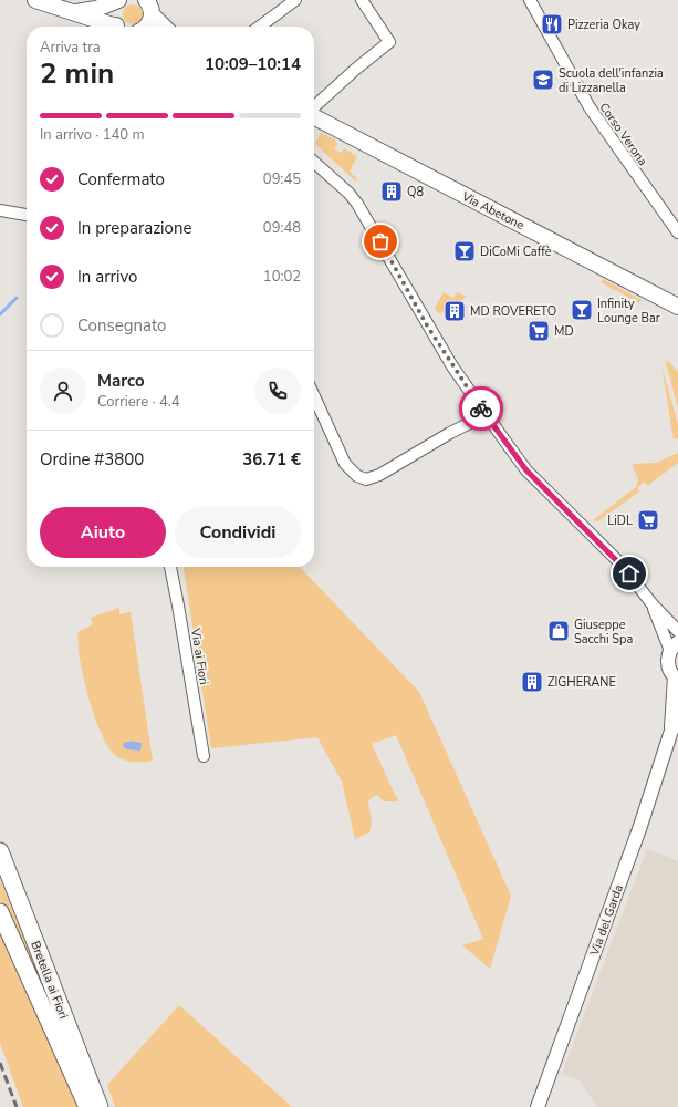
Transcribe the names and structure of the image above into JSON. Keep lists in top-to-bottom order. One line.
{"streets":{"main road":["Via Abetone","Bretella ai Fiori"],"street":["Corso Verona","Via ai Fiori","Via del Garda"]},"places":{"restaurant":["Pizzeria Okay"],"school or university":["Scuola dell'infanzia di Lizzanella"],"building":["Q8","MD ROVERETO","ZIGHERANE"],"bar":["DiCoMi Caffè","Infinity Lounge Bar"],"supermarket":["MD","LiDL"],"shop":["Giuseppe Sacchi Spa"]},"page":{"heading":["2 min","Arriva tra","10:09–10:14"],"panel":["Marco","Corriere · 4.4","Ordine #3800","36.71 €"],"bar":"In arrivo · 140 m","list":[["Confermato","09:45"],["In preparazione","09:48"],["In arrivo","10:02"],"Consegnato"],"buttons":["Aiuto","Condividi"]}}
